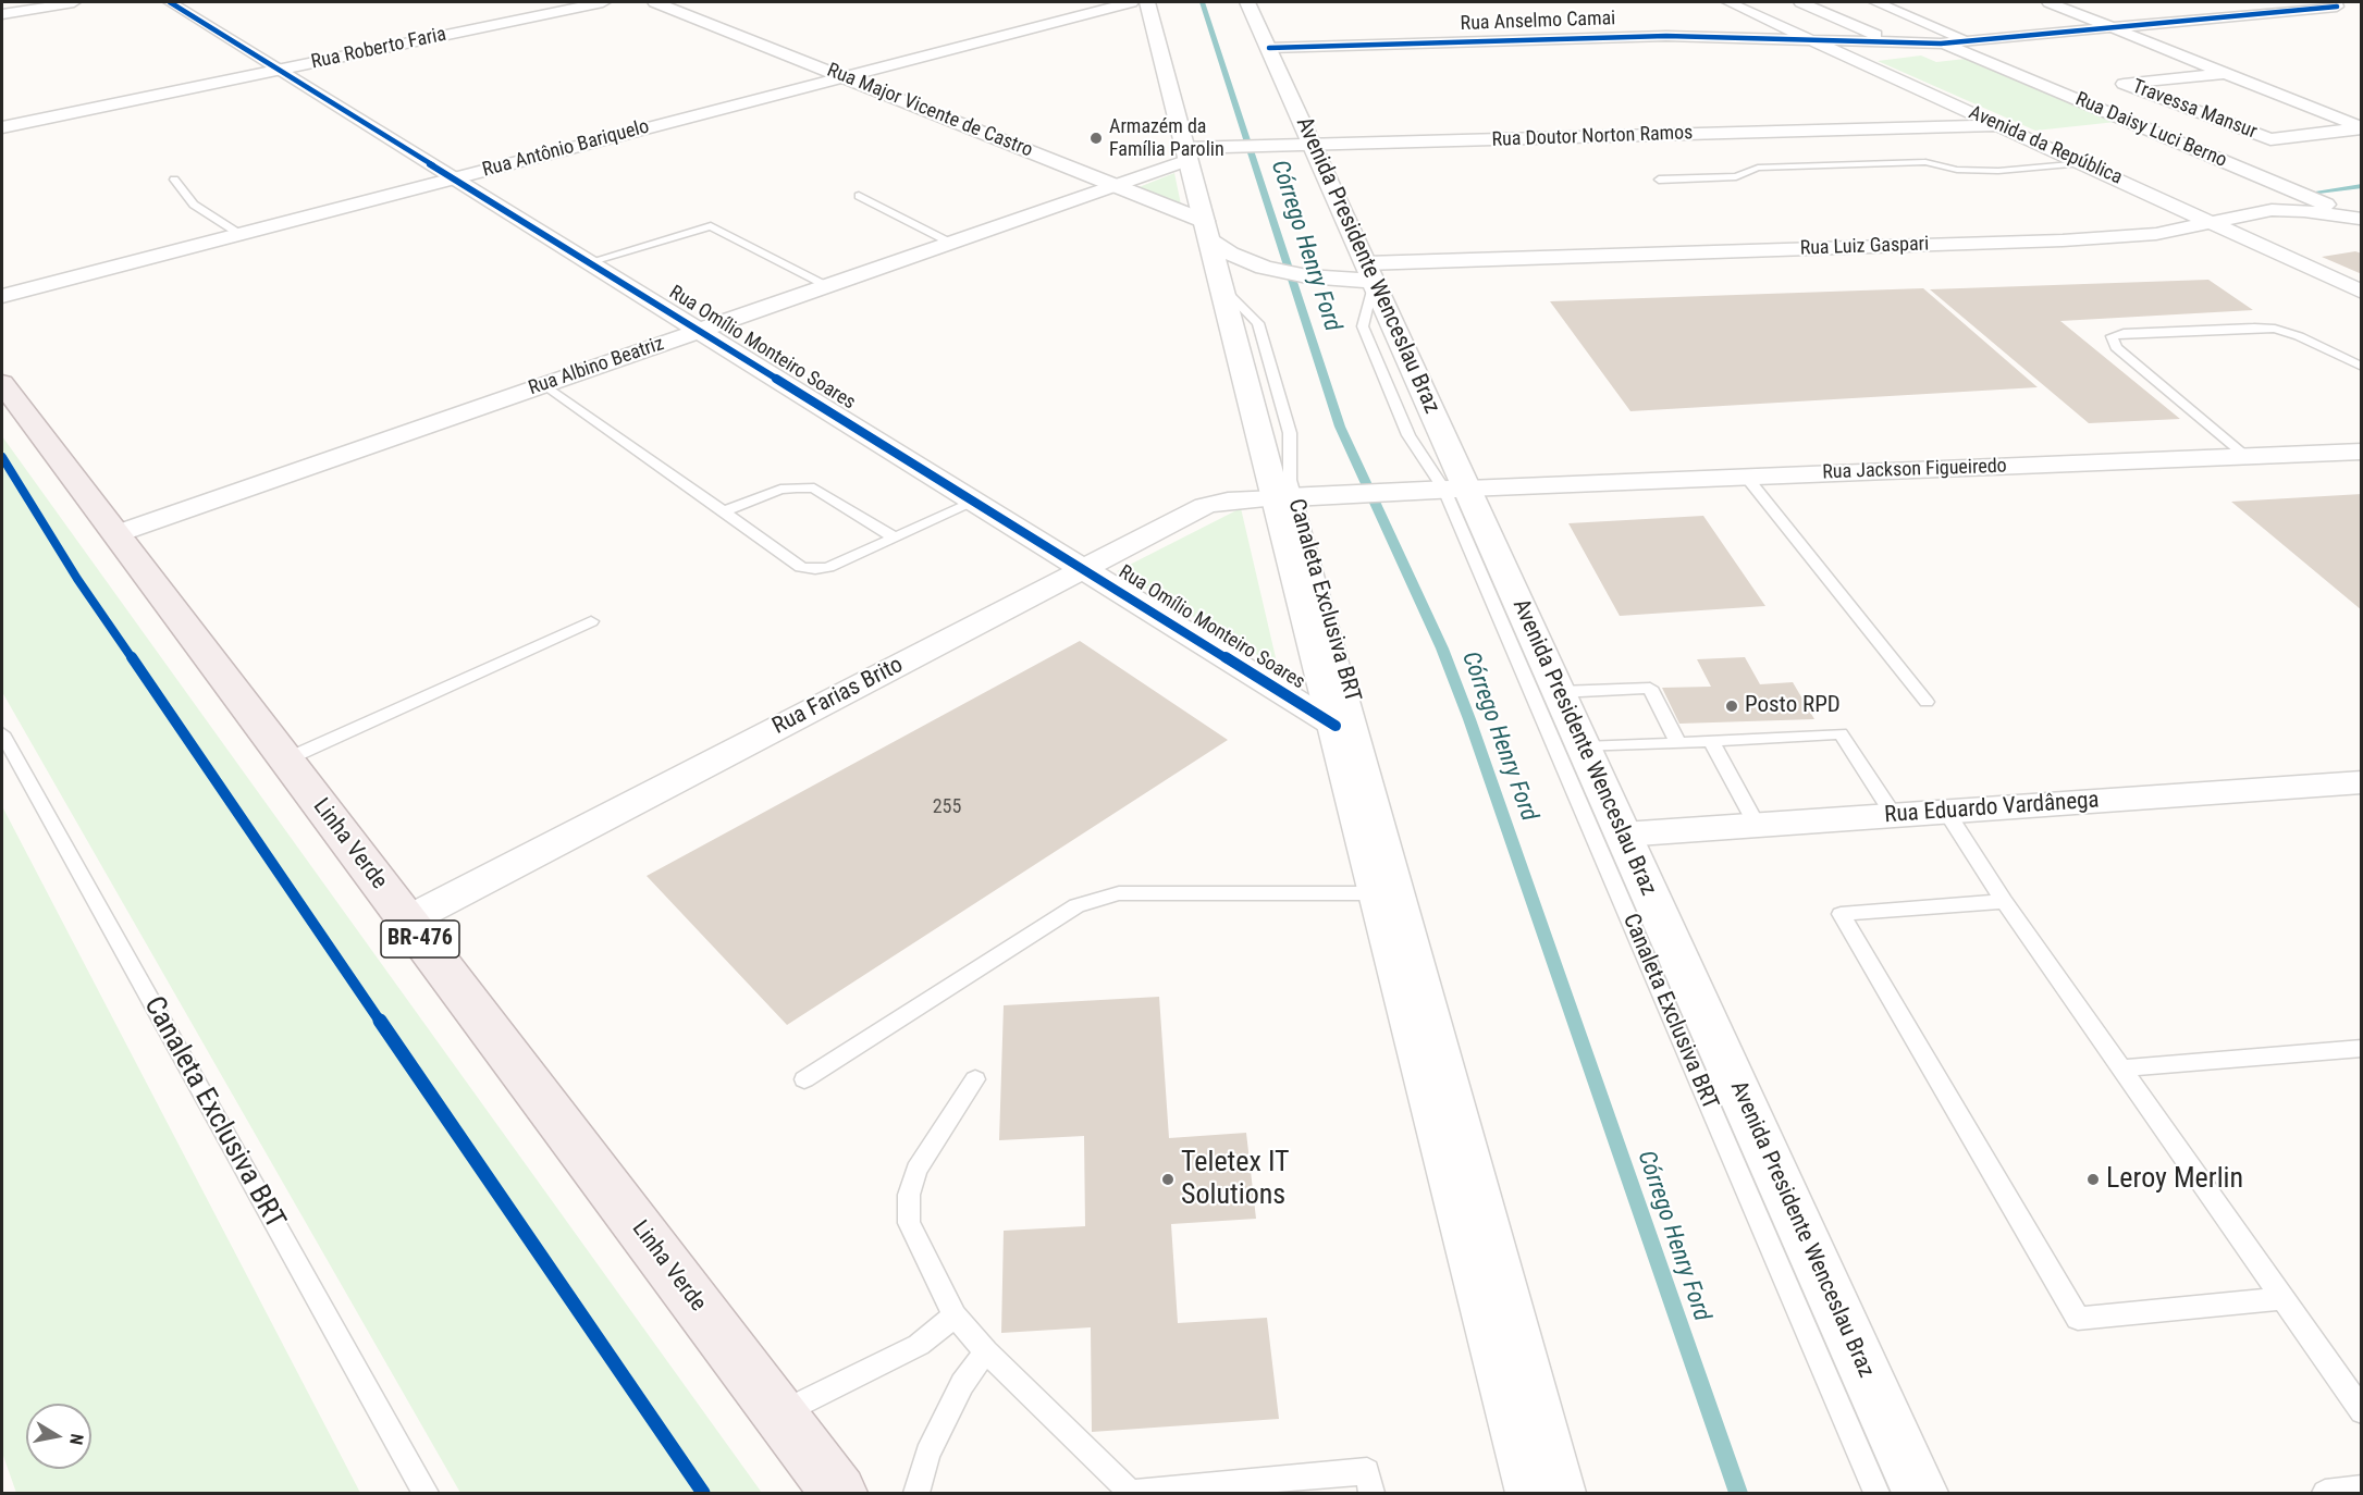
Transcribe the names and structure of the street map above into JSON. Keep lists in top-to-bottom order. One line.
{"streets":{"highway":["Linha Verde","BR-476"],"main road":["Rua Roberto Faria","Rua Major Vicente de Castro","Rua Antônio Bariquelo","Avenida Presidente Wenceslau Braz"],"street":["Rua Anselmo Camai","Travessa Mansur","Rua Daisy Luci Berno","Rua Doutor Norton Ramos","Avenida da República","Rua Luiz Gaspari","Rua Omílio Monteiro Soares","Rua Albino Beatriz","Rua Jackson Figueiredo","Rua Farias Brito","Rua Eduardo Vardânega"],"lane":["Canaleta Exclusiva BRT"]},"crossings":[["Rua Anselmo Camai","Rua Daisy Luci Berno"],["Rua Anselmo Camai","Avenida da República"],["Rua Anselmo Camai","Avenida Presidente Wenceslau Braz"],["Rua Roberto Faria","Rua Omílio Monteiro Soares"],["Rua Major Vicente de Castro","Rua Antônio Bariquelo"],["Rua Major Vicente de Castro","Rua Luiz Gaspari"],["Rua Major Vicente de Castro","Avenida Presidente Wenceslau Braz"],["Rua Major Vicente de Castro","Rua Albino Beatriz"],["Rua Doutor Norton Ramos","Avenida da República"],["Rua Doutor Norton Ramos","Avenida Presidente Wenceslau Braz"],["Rua Doutor Norton Ramos","Rua Albino Beatriz"],["Avenida da República","Rua Luiz Gaspari"],["Rua Antônio Bariquelo","Rua Omílio Monteiro Soares"],["Rua Luiz Gaspari","Avenida Presidente Wenceslau Braz"],["Avenida Presidente Wenceslau Braz","Rua Jackson Figueiredo"],["Avenida Presidente Wenceslau Braz","Canaleta Exclusiva BRT"],["Avenida Presidente Wenceslau Braz","Rua Eduardo Vardânega"],["Rua Omílio Monteiro Soares","Rua Albino Beatriz"],["Rua Omílio Monteiro Soares","Rua Farias Brito"],["Rua Albino Beatriz","Linha Verde"],["Rua Jackson Figueiredo","Canaleta Exclusiva BRT"],["Canaleta Exclusiva BRT","Rua Farias Brito"],["Rua Farias Brito","Linha Verde"]],"water":["Córrego Henry Ford"],"places":["Armazém da Família Parolin","Posto RPD","Teletex IT Solutions","Leroy Merlin"],"house_numbers":["255"],"north":"right"}
